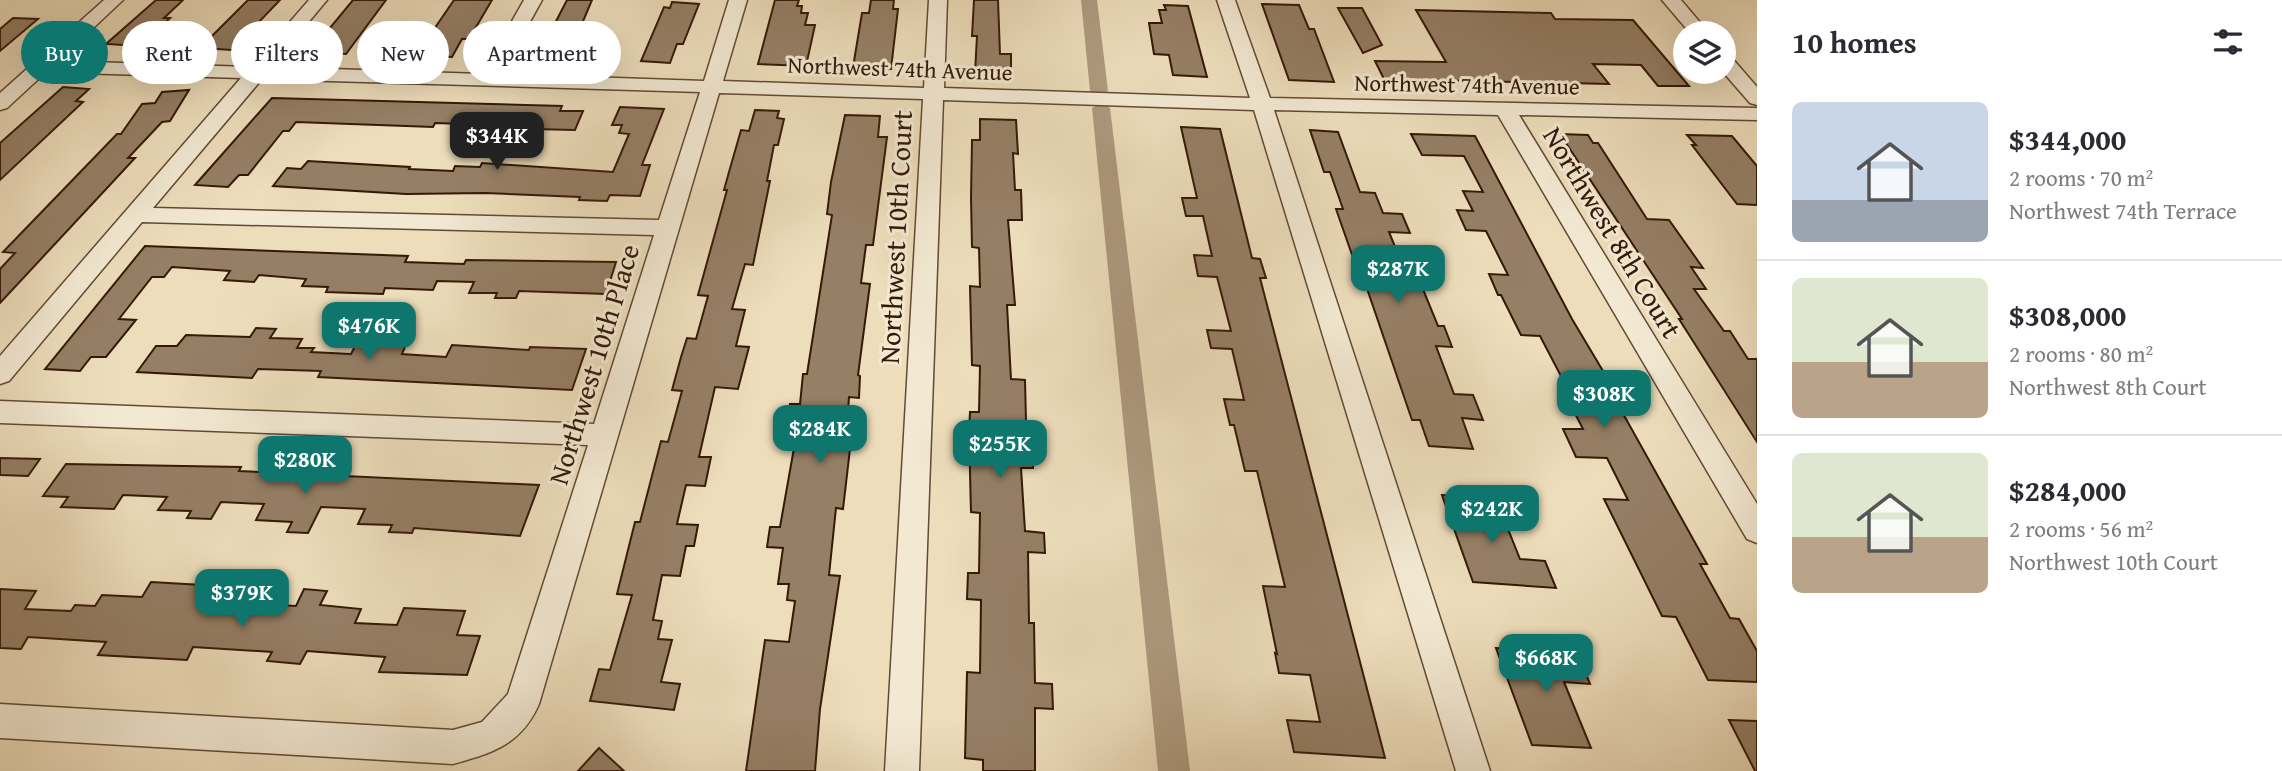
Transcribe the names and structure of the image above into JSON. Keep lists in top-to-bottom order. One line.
{"streets":{"street":["Northwest 74th Avenue","Northwest 8th Court","Northwest 10th Court","Northwest 10th Place"]},"crossings":[["Northwest 74th Avenue","Northwest 8th Court"],["Northwest 74th Avenue","Northwest 10th Court"],["Northwest 74th Avenue","Northwest 10th Place"]],"page":{"heading":"10 homes","chip":["Buy","Rent","Filters","New","Apartment"],"list":[{"name":"$344,000","note":"2 rooms · 70 m² · Northwest 74th Terrace"},{"name":"$308,000","note":"2 rooms · 80 m² · Northwest 8th Court"},{"name":"$284,000","note":"2 rooms · 56 m² · Northwest 10th Court"}],"price":["$344K","$287K","$476K","$308K","$284K","$255K","$280K","$242K","$379K","$668K"]}}
